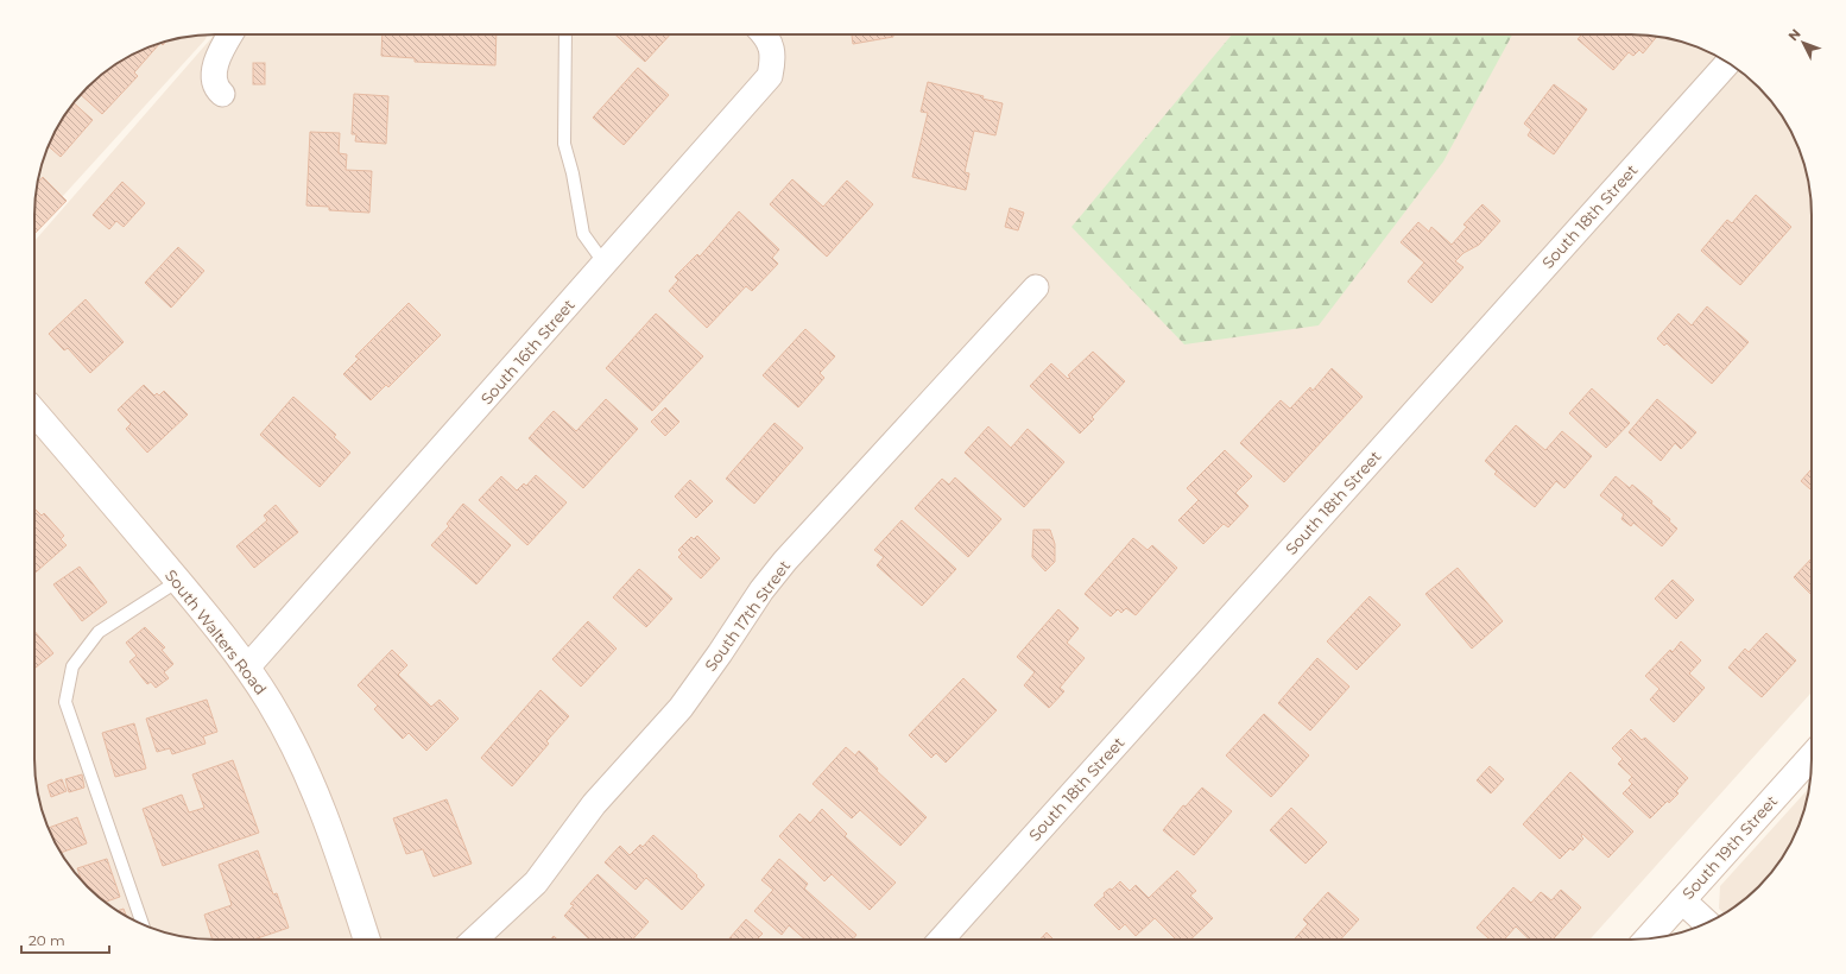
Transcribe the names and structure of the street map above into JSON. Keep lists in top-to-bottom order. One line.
{"streets":{"street":["South 18th Street","South 16th Street","South 17th Street","South Walters Road","South 19th Street"]},"crossings":[["South 16th Street","South Walters Road"]],"scale_bar":"20 m","north":"top left"}
